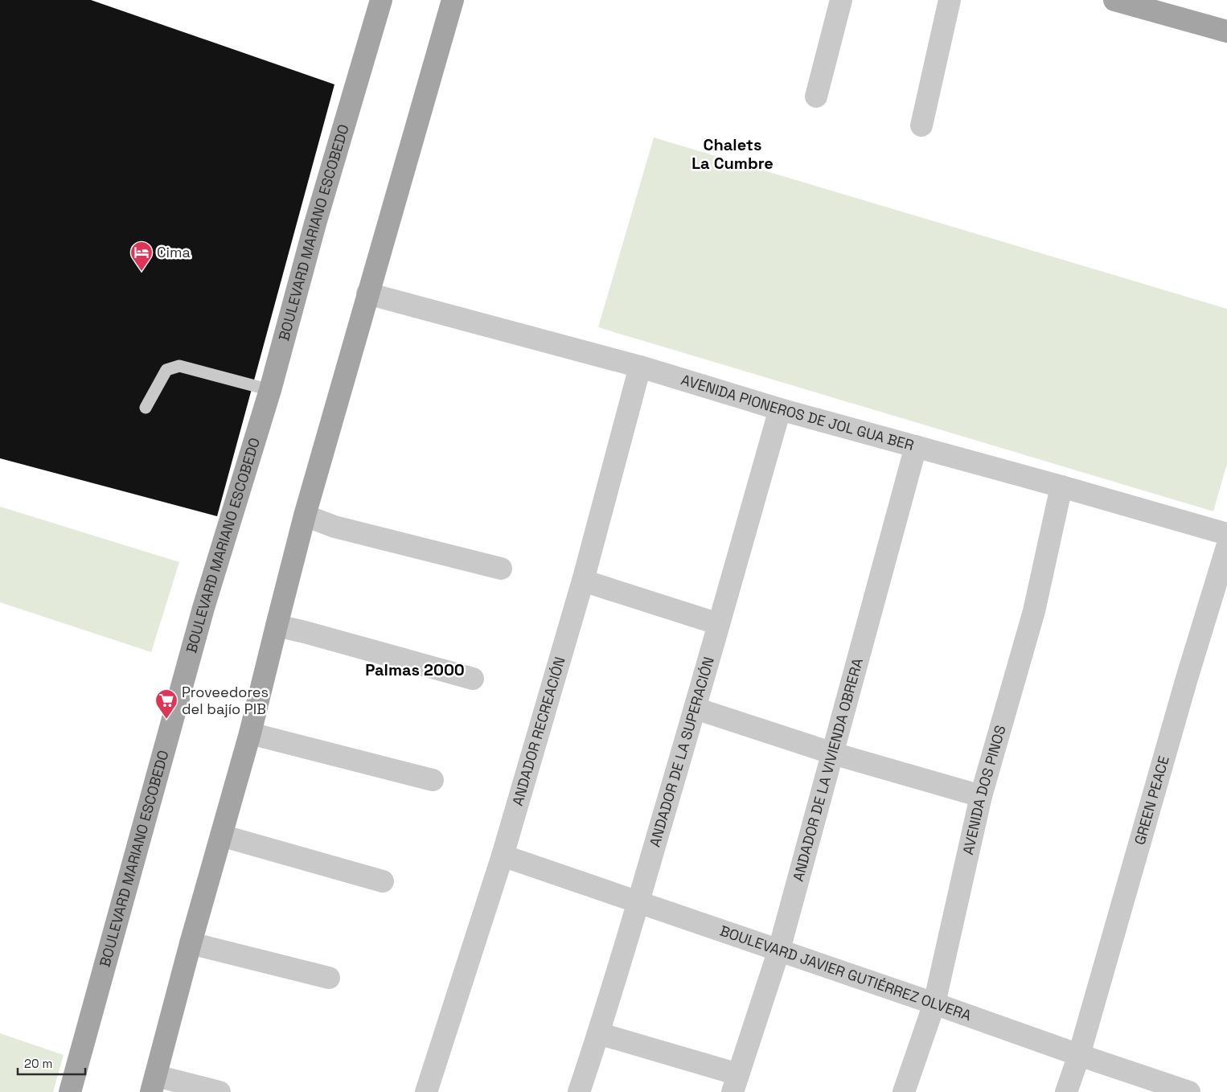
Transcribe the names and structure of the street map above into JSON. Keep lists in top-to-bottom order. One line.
{"streets":{"main road":["BOULEVARD MARIANO ESCOBEDO"],"street":["AVENIDA PIONEROS DE JOL GUA BER","ANDADOR RECREACIÓN","ANDADOR DE LA SUPERACIÓN","ANDADOR DE LA VIVIENDA OBRERA","AVENIDA DOS PINOS","GREEN PEACE","BOULEVARD JAVIER GUTIÉRREZ OLVERA"]},"crossings":[["AVENIDA PIONEROS DE JOL GUA BER","ANDADOR RECREACIÓN"],["AVENIDA PIONEROS DE JOL GUA BER","ANDADOR DE LA SUPERACIÓN"],["AVENIDA PIONEROS DE JOL GUA BER","ANDADOR DE LA VIVIENDA OBRERA"],["AVENIDA PIONEROS DE JOL GUA BER","AVENIDA DOS PINOS"],["ANDADOR RECREACIÓN","BOULEVARD JAVIER GUTIÉRREZ OLVERA"],["ANDADOR DE LA SUPERACIÓN","BOULEVARD JAVIER GUTIÉRREZ OLVERA"],["ANDADOR DE LA VIVIENDA OBRERA","BOULEVARD JAVIER GUTIÉRREZ OLVERA"],["AVENIDA DOS PINOS","BOULEVARD JAVIER GUTIÉRREZ OLVERA"],["GREEN PEACE","BOULEVARD JAVIER GUTIÉRREZ OLVERA"]],"districts":["Chalets La Cumbre","Palmas 2000"],"places":{"hotel":["Cima"],"supermarket":["Proveedores del bajío PIB"]},"scale_bar":"20 m"}
